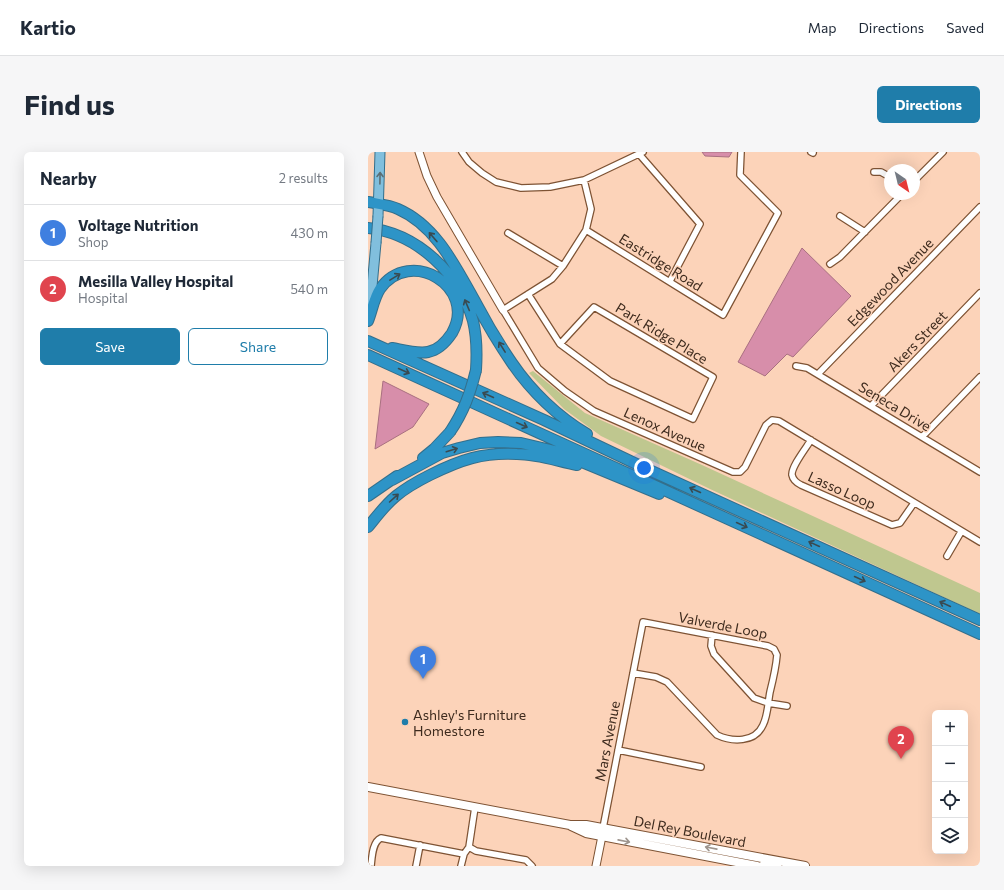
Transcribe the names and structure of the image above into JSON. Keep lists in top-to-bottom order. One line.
{"streets":{"main road":["Del Rey Boulevard"],"street":["Eastridge Road","Edgewood Avenue","Park Ridge Place","Akers Street","Seneca Drive","Lenox Avenue","Lasso Loop","Valverde Loop","Mars Avenue"]},"crossings":[["Edgewood Avenue","Seneca Drive"],["Akers Street","Seneca Drive"],["Lenox Avenue","Lasso Loop"],["Valverde Loop","Mars Avenue"],["Mars Avenue","Del Rey Boulevard"]],"places":["Ashley's Furniture Homestore"],"north":"bottom right","page":{"header":"Kartio","nav":["Map","Directions","Saved"],"buttons":["Directions",["Save","Share"]],"title":"Find us","heading":["Nearby","2 results"],"list":[{"mark":"1","name":"Voltage Nutrition","note":"Shop","value":"430 m"},{"mark":"2","name":"Mesilla Valley Hospital","note":"Hospital","value":"540 m"}],"pins":["1","2"],"map_buttons":["+","−"]}}
